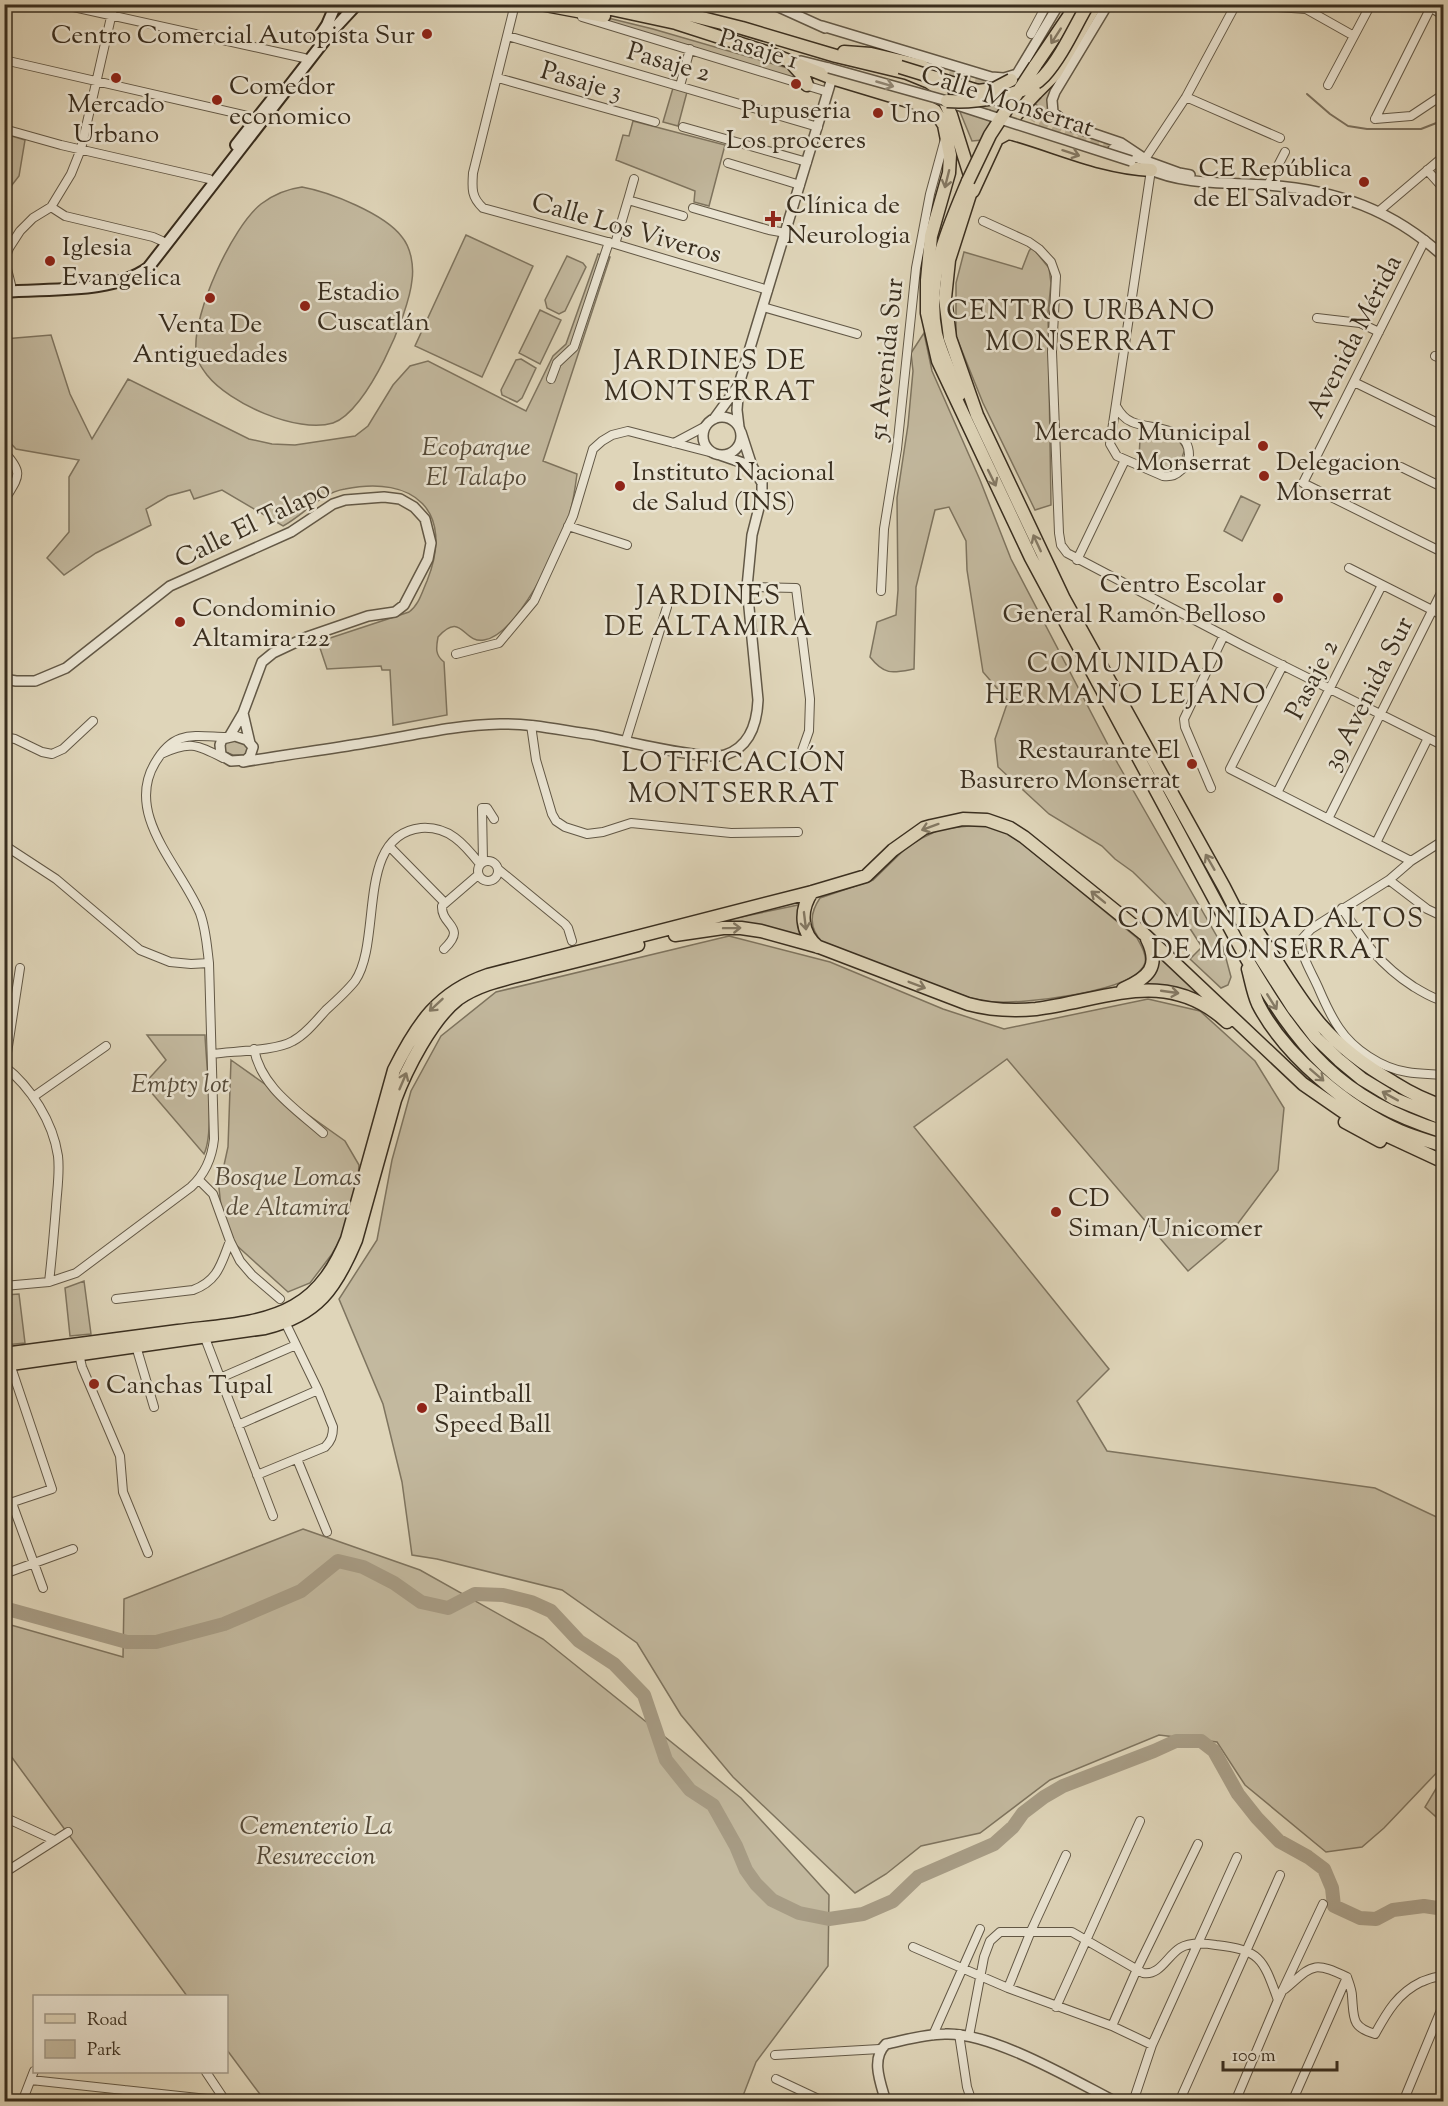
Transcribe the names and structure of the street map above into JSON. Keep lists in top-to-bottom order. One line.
{"streets":{"street":["Pasaje 1","Pasaje 2","Pasaje 3","Calle Monserrat","Calle Los Viveros","Avenida Mérida","51 Avenida Sur","Calle El Talapo","39 Avenida Sur"]},"crossings":[["Pasaje 3","Calle Los Viveros"],["Calle Monserrat","Avenida Mérida"]],"districts":["CENTRO URBANO MONSERRAT","JARDINES DE MONTSERRAT","JARDINES DE ALTAMIRA","COMUNIDAD HERMANO LEJANO","LOTIFICACIÓN MONTSERRAT","COMUNIDAD ALTOS DE MONSERRAT"],"parks":["Ecoparque El Talapo","Empty lot","Bosque Lomas de Altamira","Cementerio La Resureccion"],"places":{"other":["Centro Comercial Autopista Sur","Mercado Urbano","Pupuseria Los proceres","Comedor economico","Uno","CE República de El Salvador","Iglesia Evangelica","Venta De Antiguedades","Estadio Cuscatlán","Mercado Municipal Monserrat","Delegacion Monserrat","Instituto Nacional de Salud (INS)","Centro Escolar General Ramón Belloso","Condominio Altamira 122","Restaurante El Basurero Monserrat","CD Siman/Unicomer","Canchas Tupal","Paintball Speed Ball"],"health":["Clínica de Neurologia"]},"legend":["Road","Park"],"scale_bar":"100 m"}
